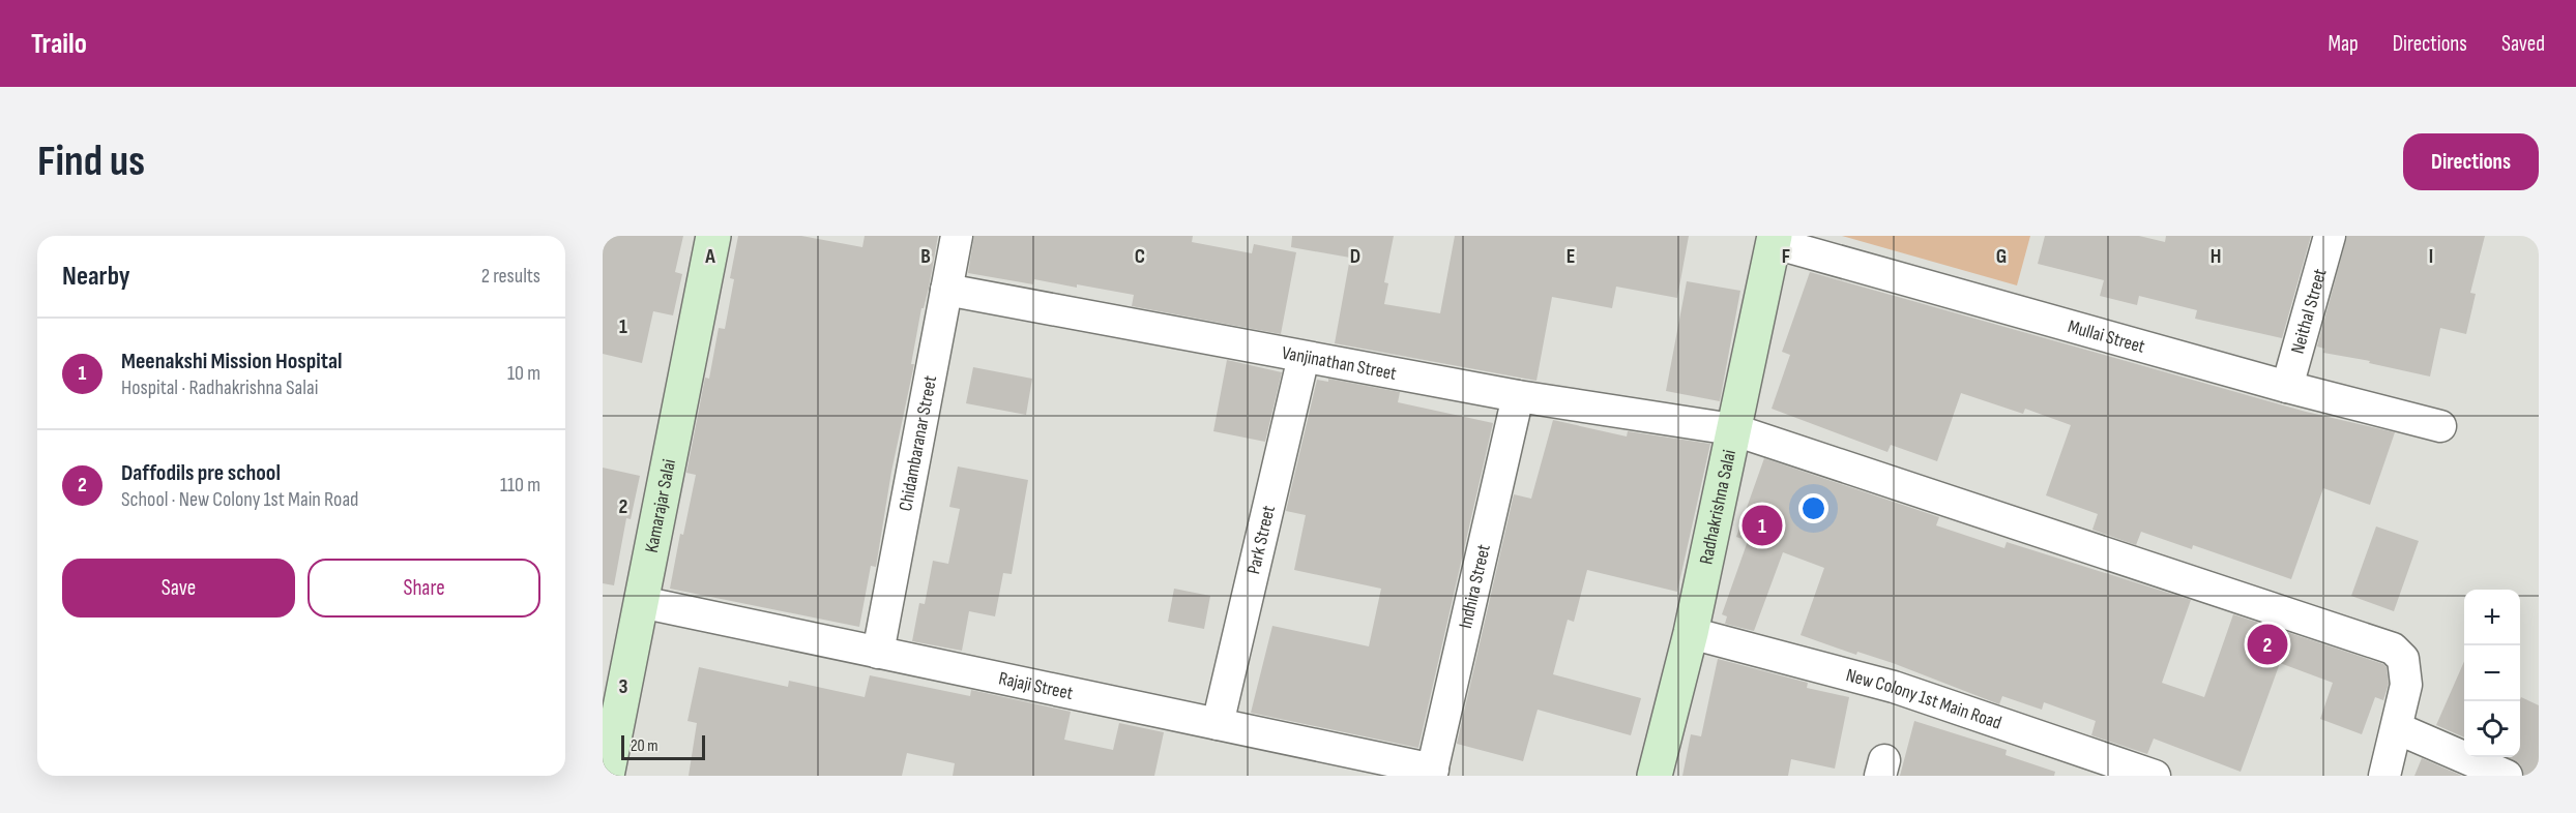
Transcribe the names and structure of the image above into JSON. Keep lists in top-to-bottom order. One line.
{"streets":{"street":["Neithal Street","Mullai Street","Vanjinathan Street","Chidambaranar Street","Kamarajar Salai","Radhakrishna Salai","Park Street","Indhira Street","Rajaji Street","New Colony 1st Main Road"]},"crossings":[["Neithal Street","Mullai Street"],["Mullai Street","Radhakrishna Salai"],["Vanjinathan Street","Chidambaranar Street"],["Vanjinathan Street","Radhakrishna Salai"],["Vanjinathan Street","Park Street"],["Vanjinathan Street","Indhira Street"],["Chidambaranar Street","Rajaji Street"],["Kamarajar Salai","Rajaji Street"],["Radhakrishna Salai","New Colony 1st Main Road"],["Park Street","Rajaji Street"],["Indhira Street","Rajaji Street"]],"scale_bar":"20 m","page":{"header":"Trailo","nav":["Map","Directions","Saved"],"buttons":["Directions",["Save","Share"]],"title":"Find us","heading":["Nearby","2 results"],"list":[{"mark":"1","name":"Meenakshi Mission Hospital","note":"Hospital · Radhakrishna Salai","value":"10 m"},{"mark":"2","name":"Daffodils pre school","note":"School · New Colony 1st Main Road","value":"110 m"}],"pins":["1","2"],"map_buttons":["+","−"],"scale":"20 m"},"grid":{"columns":["A","B","C","D","E","F","G","H","I"],"rows":["1","2","3"]}}
